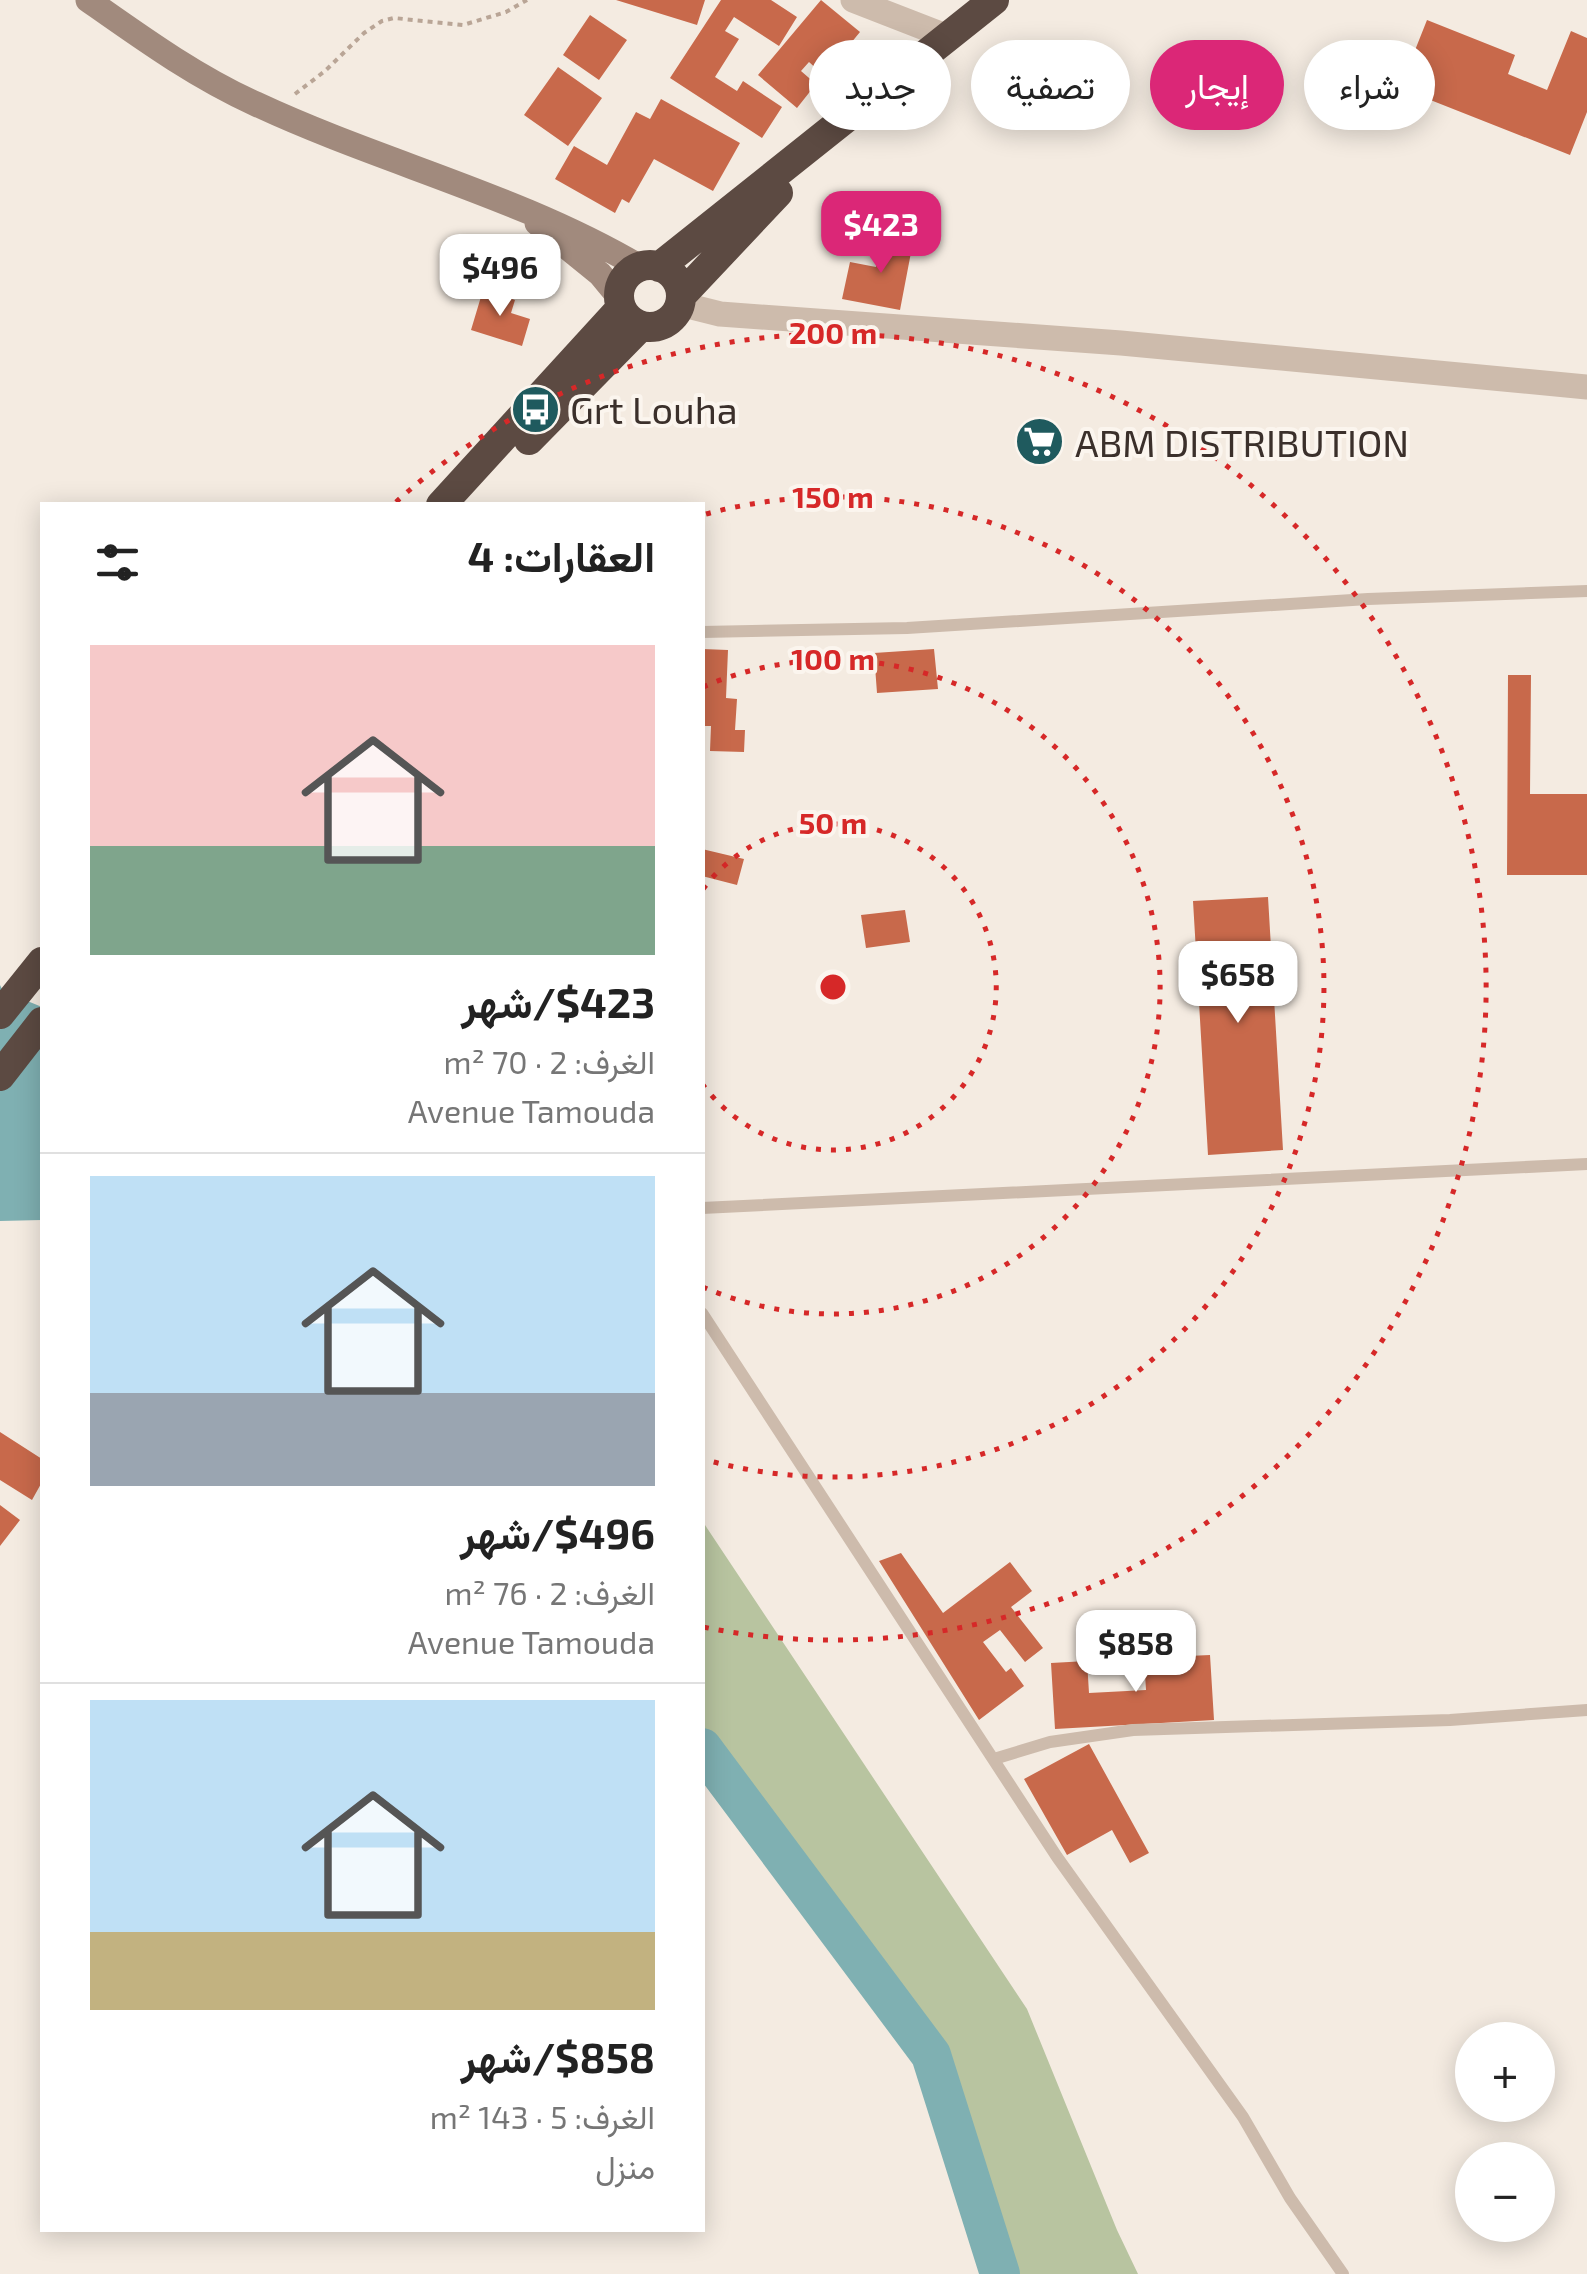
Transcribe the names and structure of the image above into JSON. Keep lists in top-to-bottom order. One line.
{"places":{"bus stop":["Grt Louha"],"supermarket":["ABM DISTRIBUTION"]},"page":{"chip":["شراء","إيجار","تصفية","جديد"],"price":["$423","$496","$658","$858"],"heading":"العقارات: 4","list":[{"name":"$423/شهر","note":"الغرف: 2 · 70 m² · Avenue Tamouda"},{"name":"$496/شهر","note":"الغرف: 2 · 76 m² · Avenue Tamouda"},{"name":"$858/شهر","note":"الغرف: 5 · 143 m² · منزل"}],"map_buttons":["+","−"]},"rings":["200 m","150 m","100 m","50 m"]}
